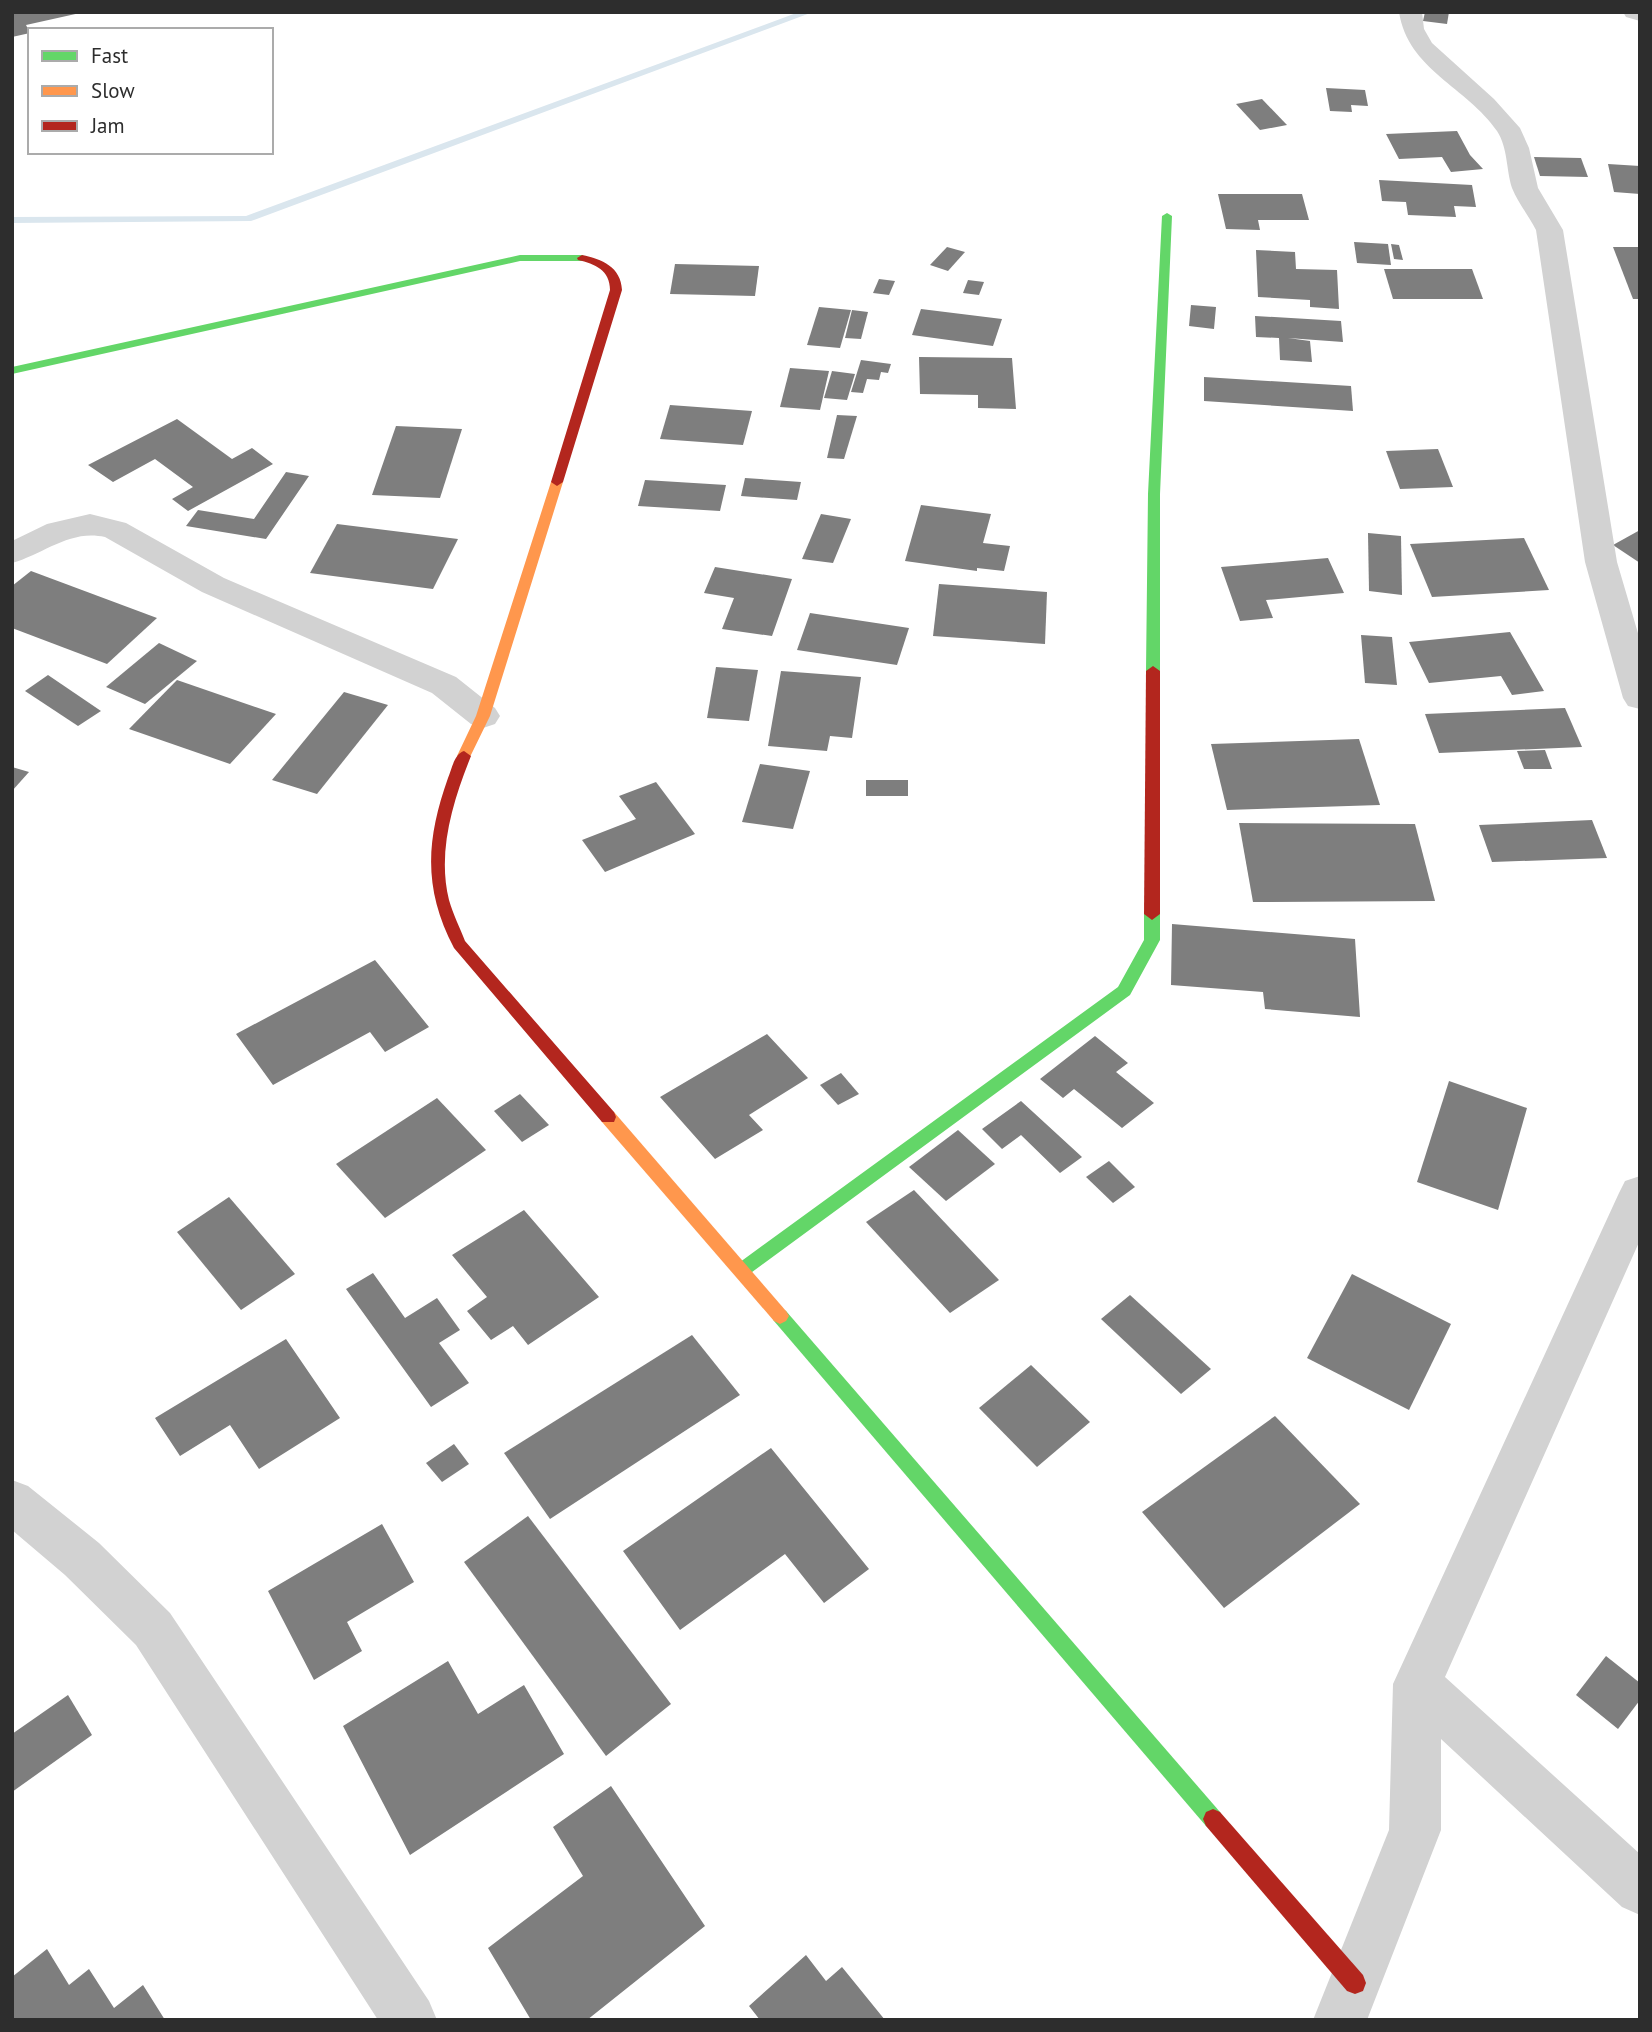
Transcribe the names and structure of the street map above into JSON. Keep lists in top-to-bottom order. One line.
{"legend":["Fast","Slow","Jam"]}
